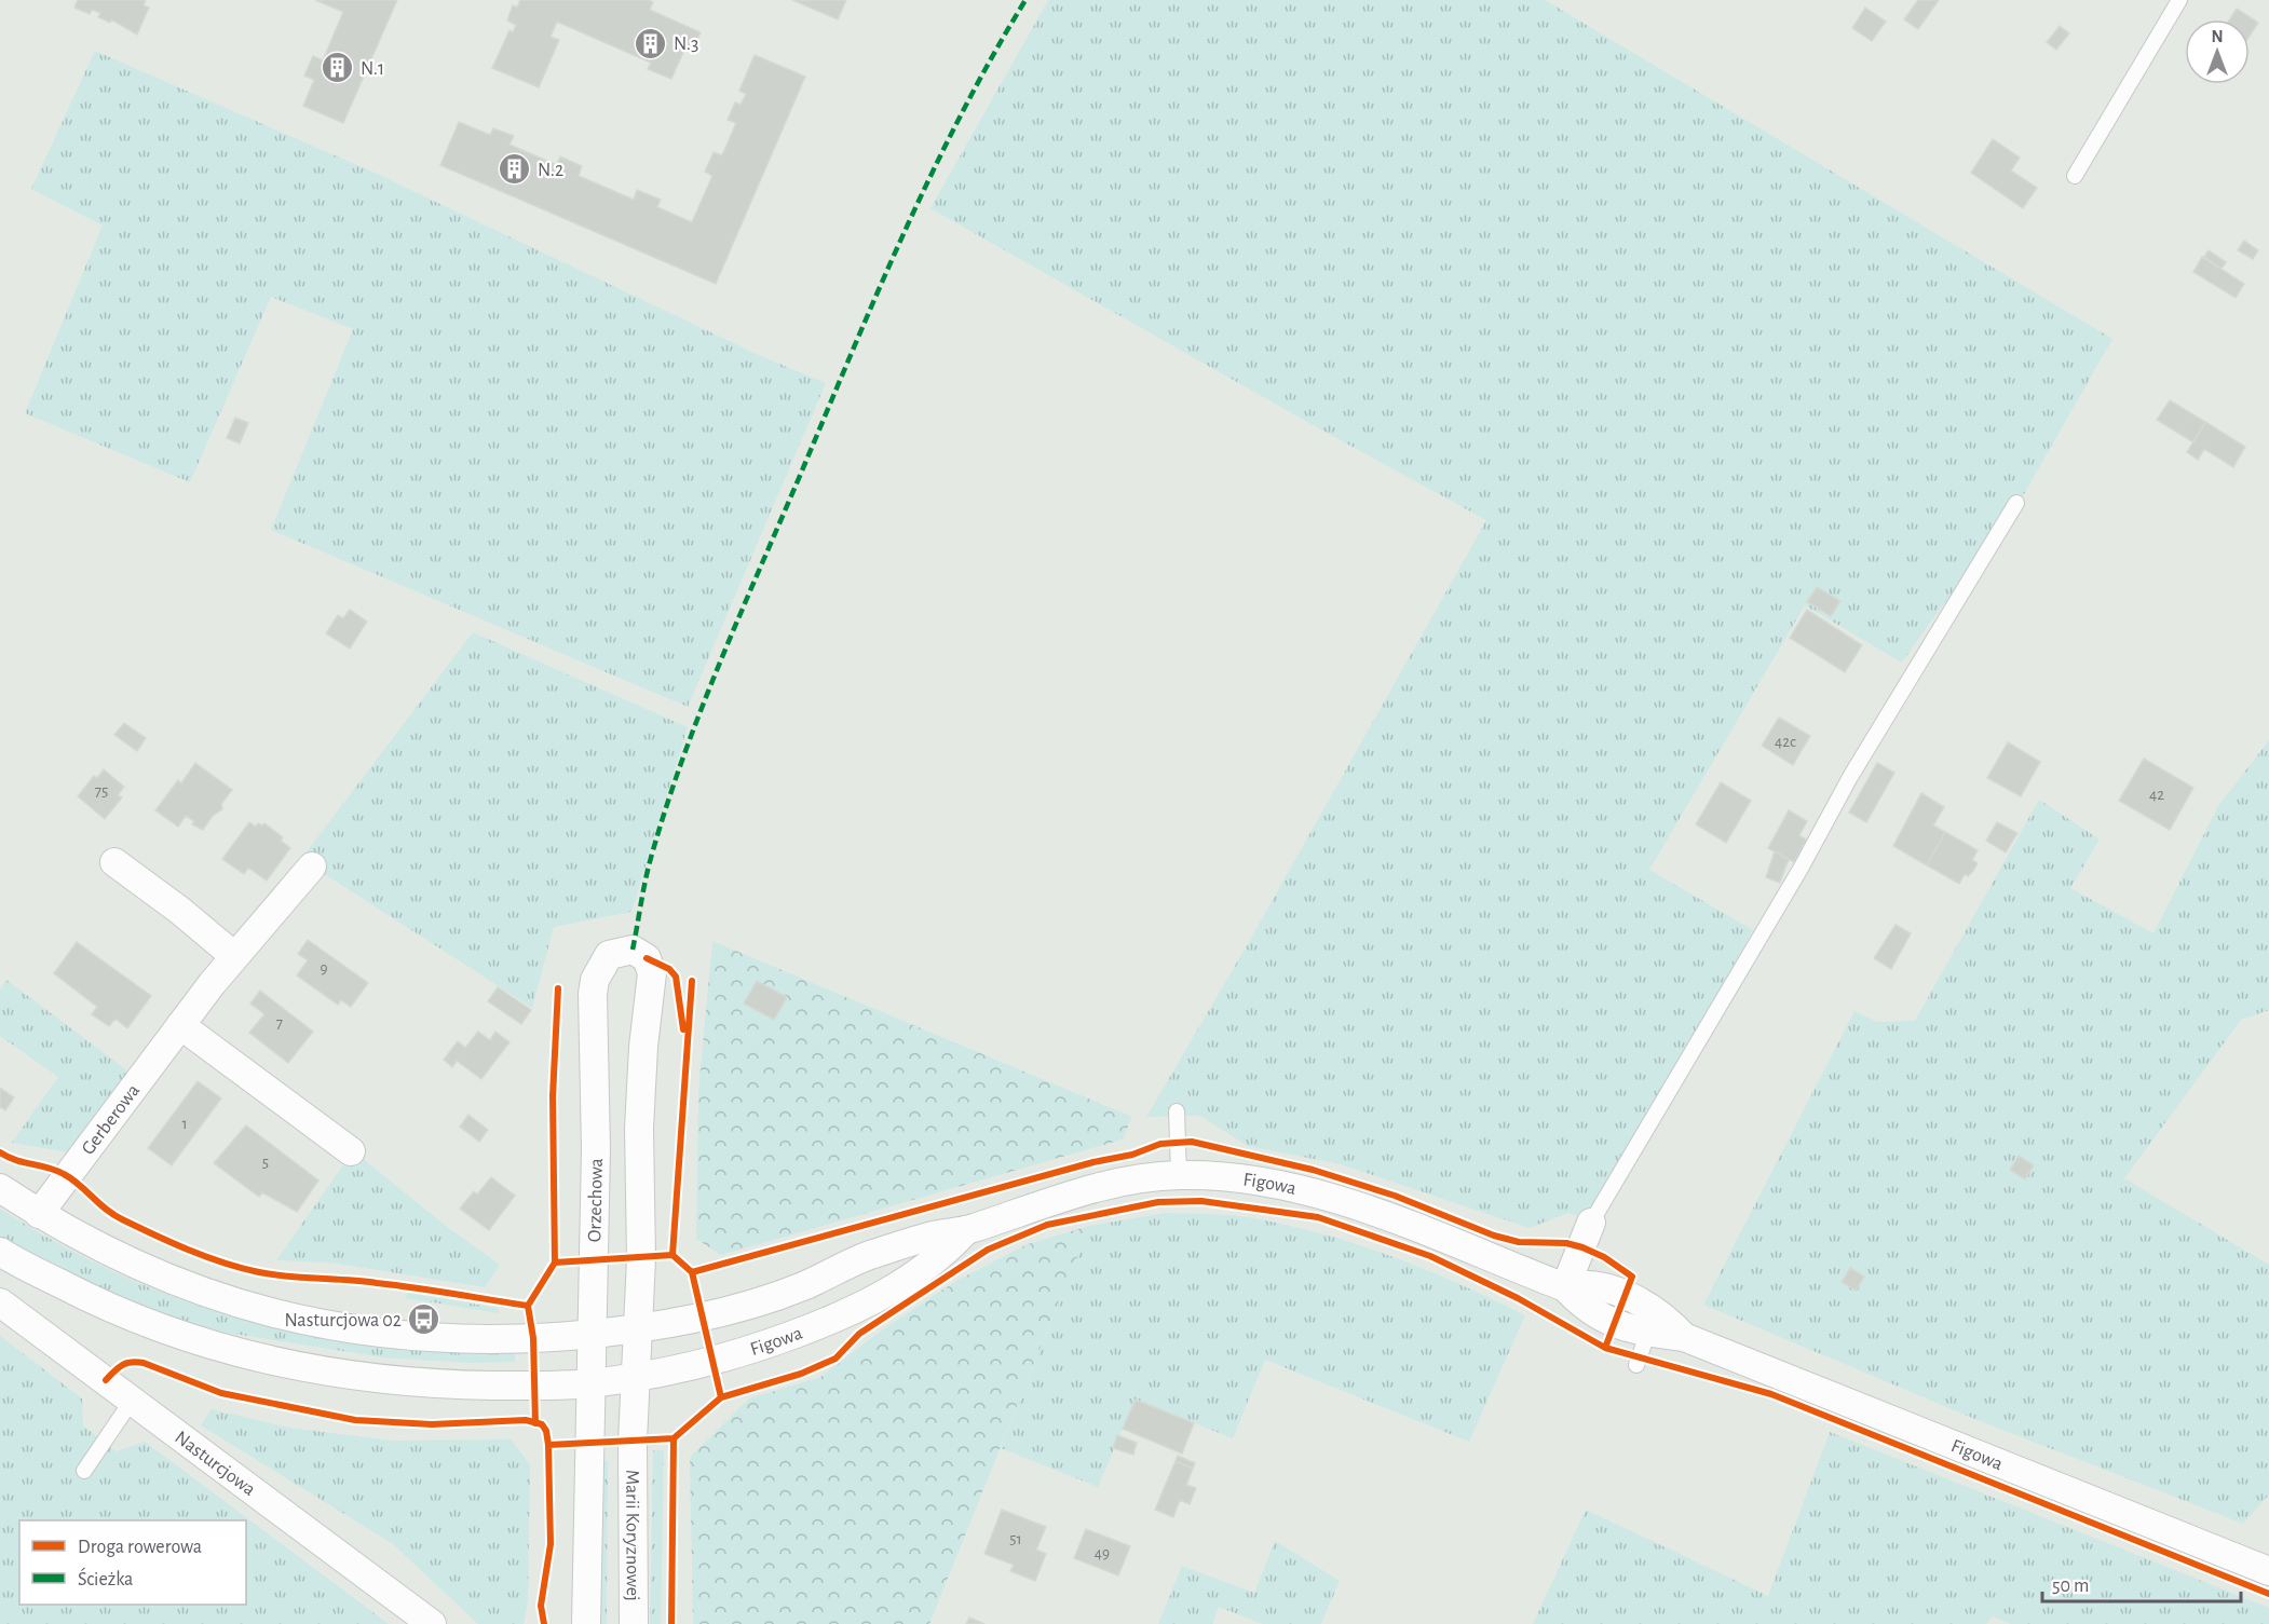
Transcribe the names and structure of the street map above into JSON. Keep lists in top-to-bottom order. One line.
{"streets":{"street":["Gerberowa","Figowa","Orzechowa","Nasturcjowa","Marii Koryznowej"]},"crossings":[["Gerberowa","Figowa"],["Figowa","Orzechowa"],["Figowa","Marii Koryznowej"],["Orzechowa","Marii Koryznowej"]],"places":{"building":["N.3","N.1","N.2"],"bus stop":["Nasturcjowa 02"]},"house_numbers":["42c","75","42","9","7","1","5","51","49"],"legend":["Droga rowerowa","Ścieżka"],"scale_bar":"50 m","north":"top"}
